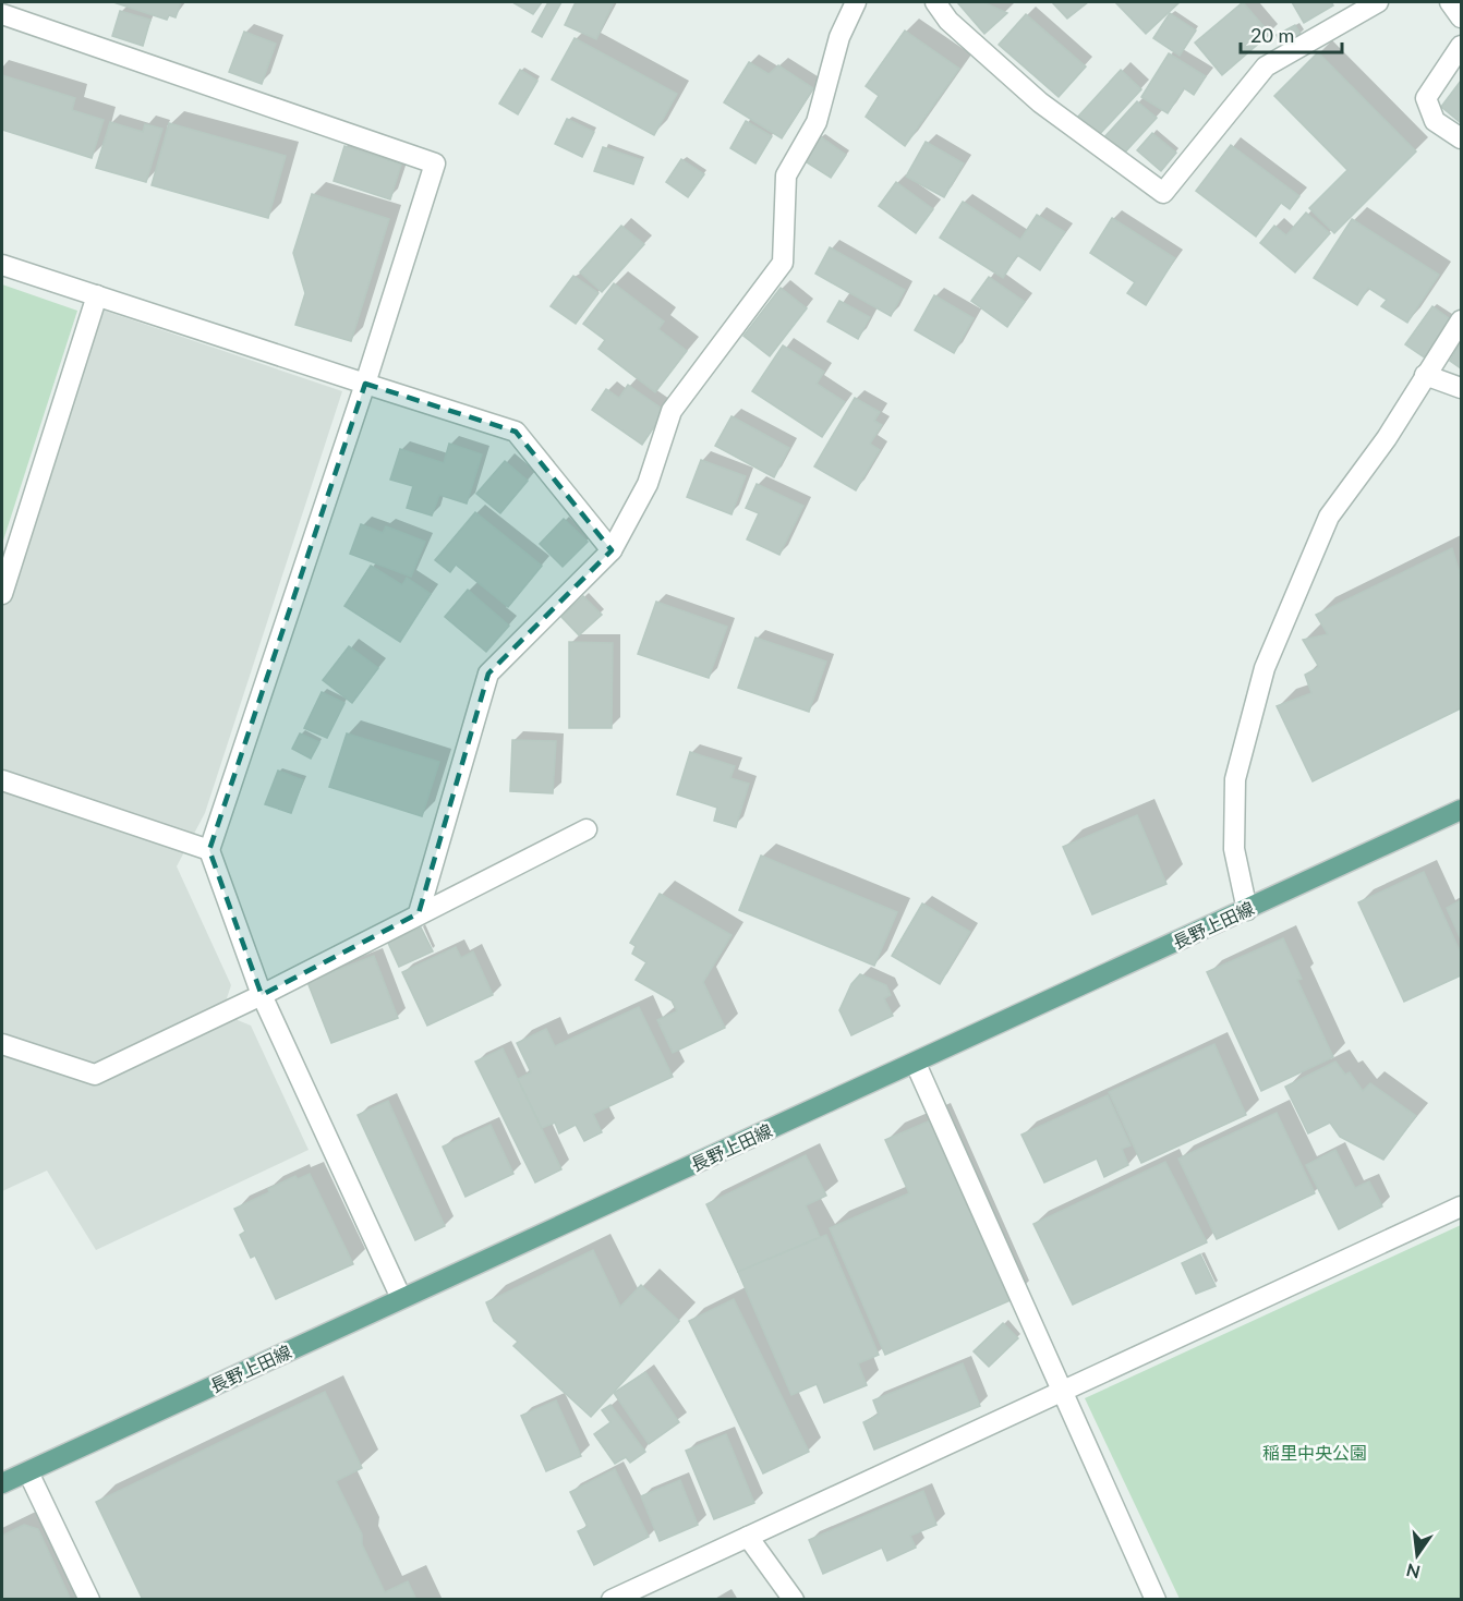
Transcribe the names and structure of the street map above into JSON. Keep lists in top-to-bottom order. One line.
{"streets":{"main road":["長野上田線"]},"parks":["稲里中央公園"],"scale_bar":"20 m","north":"bottom"}
